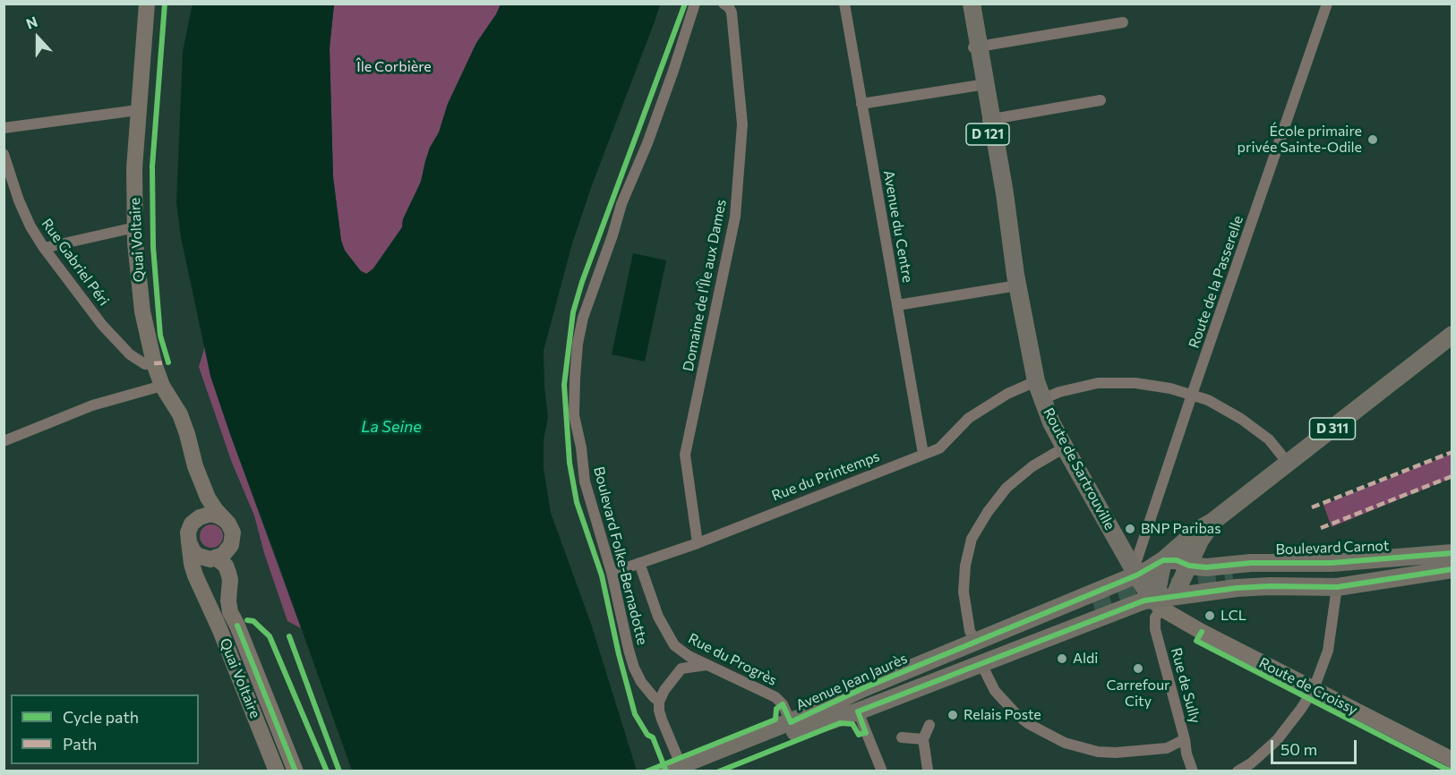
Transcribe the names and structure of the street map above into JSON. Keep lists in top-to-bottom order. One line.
{"streets":{"main road":["D 121","Quai Voltaire","D 311","Route de Sartrouville","Boulevard Carnot","Avenue Jean Jaurès","Route de Croissy"],"street":["Avenue du Centre","Rue Gabriel Péri","Route de la Passerelle","Domaine de l'Île aux Dames","Rue du Printemps","Boulevard Folke-Bernadotte","Rue du Progrès","Rue de Sully"]},"crossings":[["Avenue du Centre","Rue du Printemps"],["Quai Voltaire","Rue Gabriel Péri"],["Route de la Passerelle","Route de Sartrouville"],["Domaine de l'Île aux Dames","Rue du Printemps"],["Route de Sartrouville","Rue du Printemps"],["Route de Sartrouville","Boulevard Carnot"],["Route de Sartrouville","Rue de Sully"],["Route de Sartrouville","Route de Croissy"],["Rue du Printemps","Boulevard Folke-Bernadotte"],["Rue du Printemps","Rue du Progrès"],["Boulevard Carnot","Avenue Jean Jaurès"],["Boulevard Carnot","Rue de Sully"],["Boulevard Carnot","Route de Croissy"],["Rue du Progrès","Avenue Jean Jaurès"],["Rue de Sully","Route de Croissy"]],"water":["La Seine"],"parks":["Île Corbière"],"places":["École primaire privée Sainte-Odile","BNP Paribas","LCL","Aldi","Carrefour City","Relais Poste"],"legend":["Cycle path","Path"],"scale_bar":"50 m","north":"top"}
